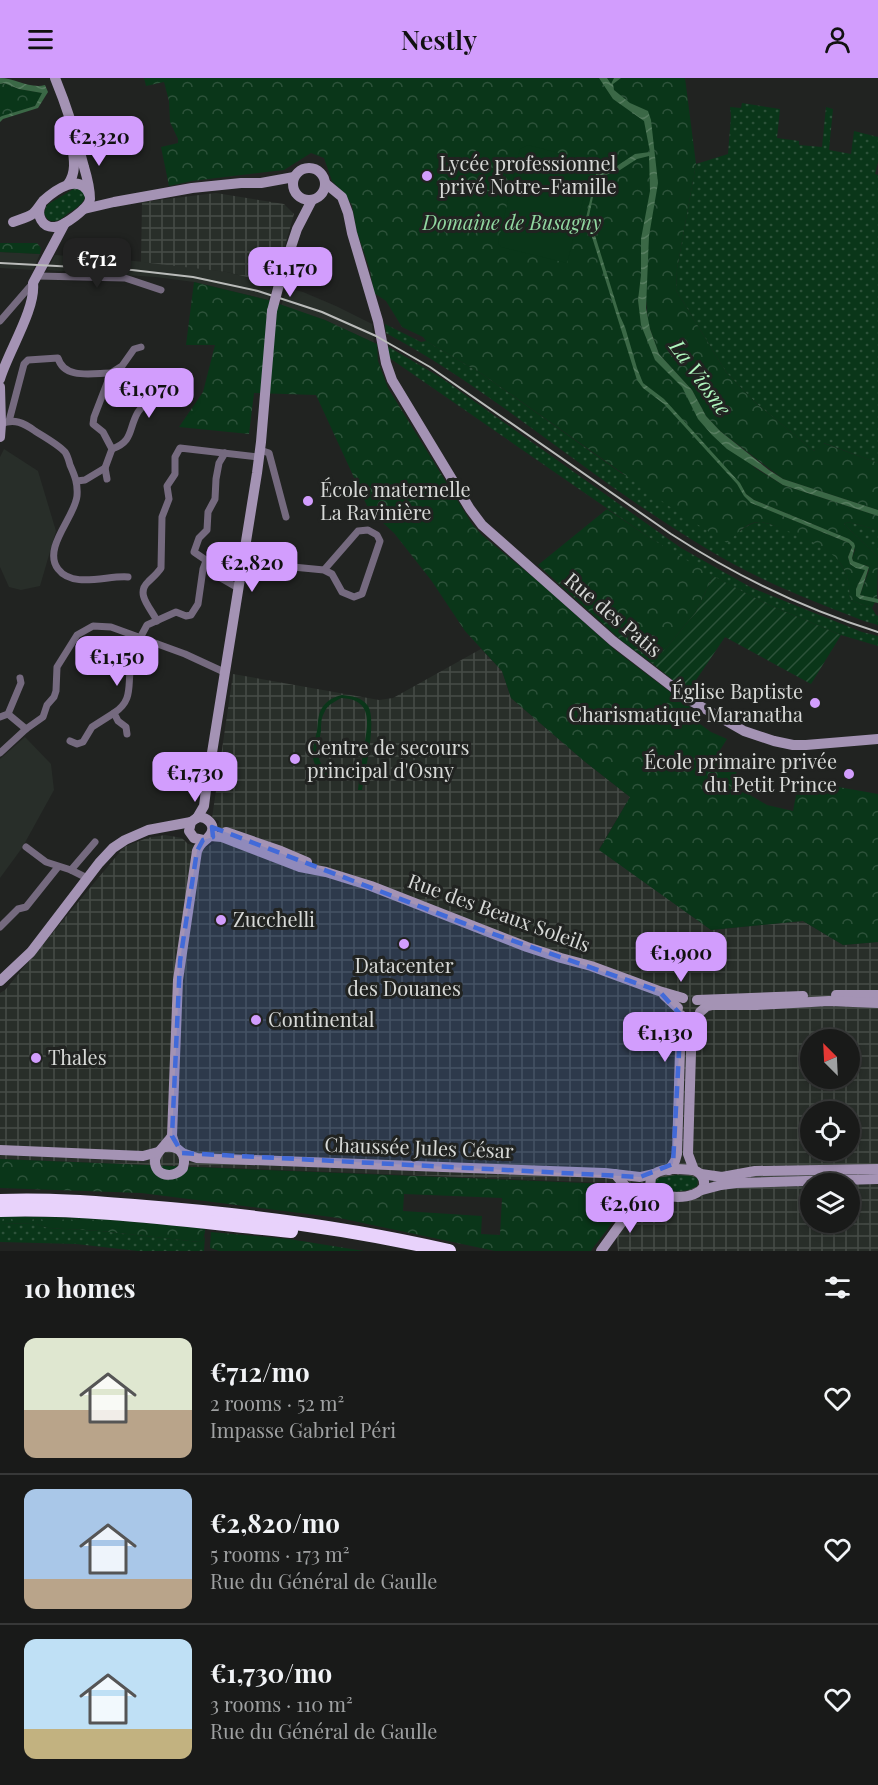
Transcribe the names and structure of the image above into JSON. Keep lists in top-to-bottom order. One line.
{"streets":{"main road":["Rue des Patis","Rue des Beaux Soleils","Chaussée Jules César"]},"water":["La Viosne"],"parks":["Domaine de Busagny"],"places":["Lycée professionnel privé Notre-Famille","École maternelle La Ravinière","Église Baptiste Charismatique Maranatha","Centre de secours principal d'Osny","École primaire privée du Petit Prince","Zucchelli","Datacenter des Douanes","Continental","Thales"],"north":"top left","page":{"header":"Nestly","price":["€2,320","€712","€1,170","€1,070","€2,820","€1,150","€1,730","€1,900","€1,130","€2,610"],"heading":"10 homes","list":[{"name":"€712/mo","note":"2 rooms · 52 m² · Impasse Gabriel Péri"},{"name":"€2,820/mo","note":"5 rooms · 173 m² · Rue du Général de Gaulle"},{"name":"€1,730/mo","note":"3 rooms · 110 m² · Rue du Général de Gaulle"}]}}
